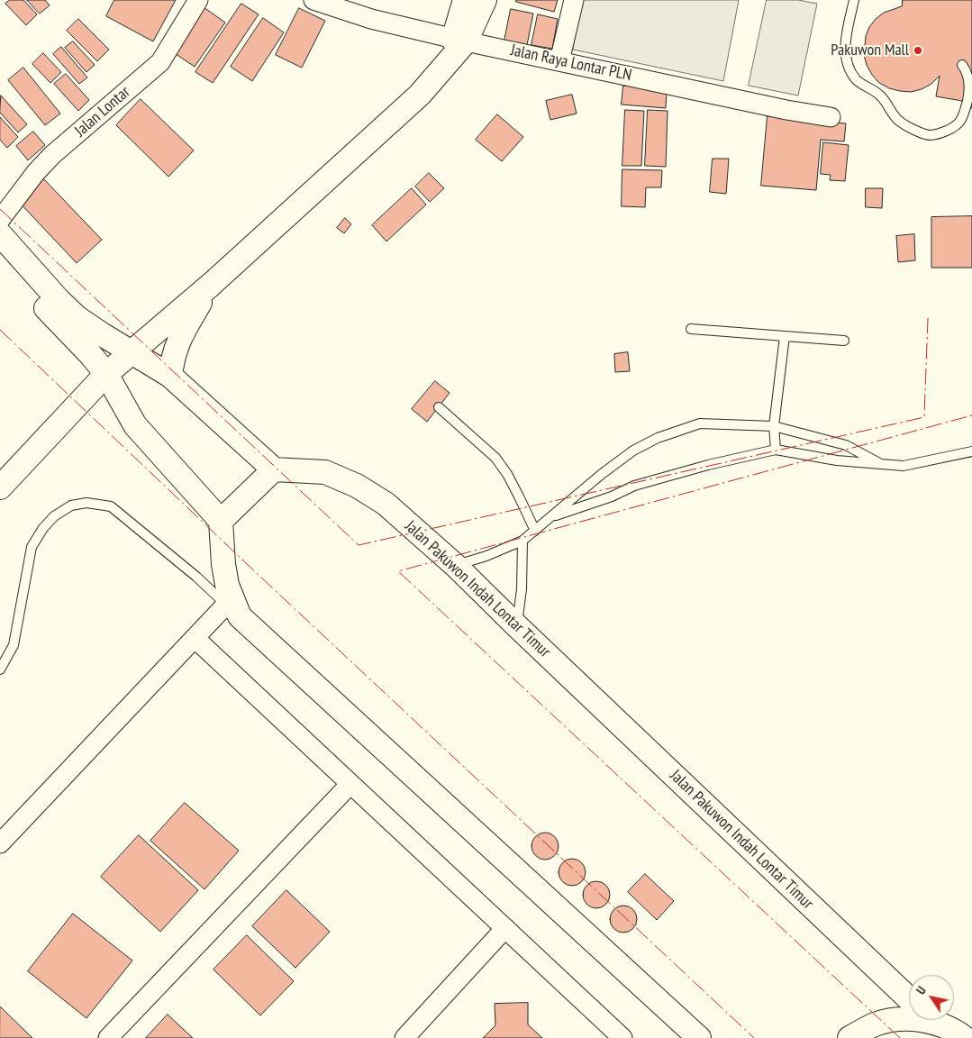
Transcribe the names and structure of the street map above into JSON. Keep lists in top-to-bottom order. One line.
{"streets":{"street":["Jalan Raya Lontar PLN","Jalan Lontar","Jalan Pakuwon Indah Lontar Timur"]},"places":["Pakuwon Mall"],"north":"top left"}
